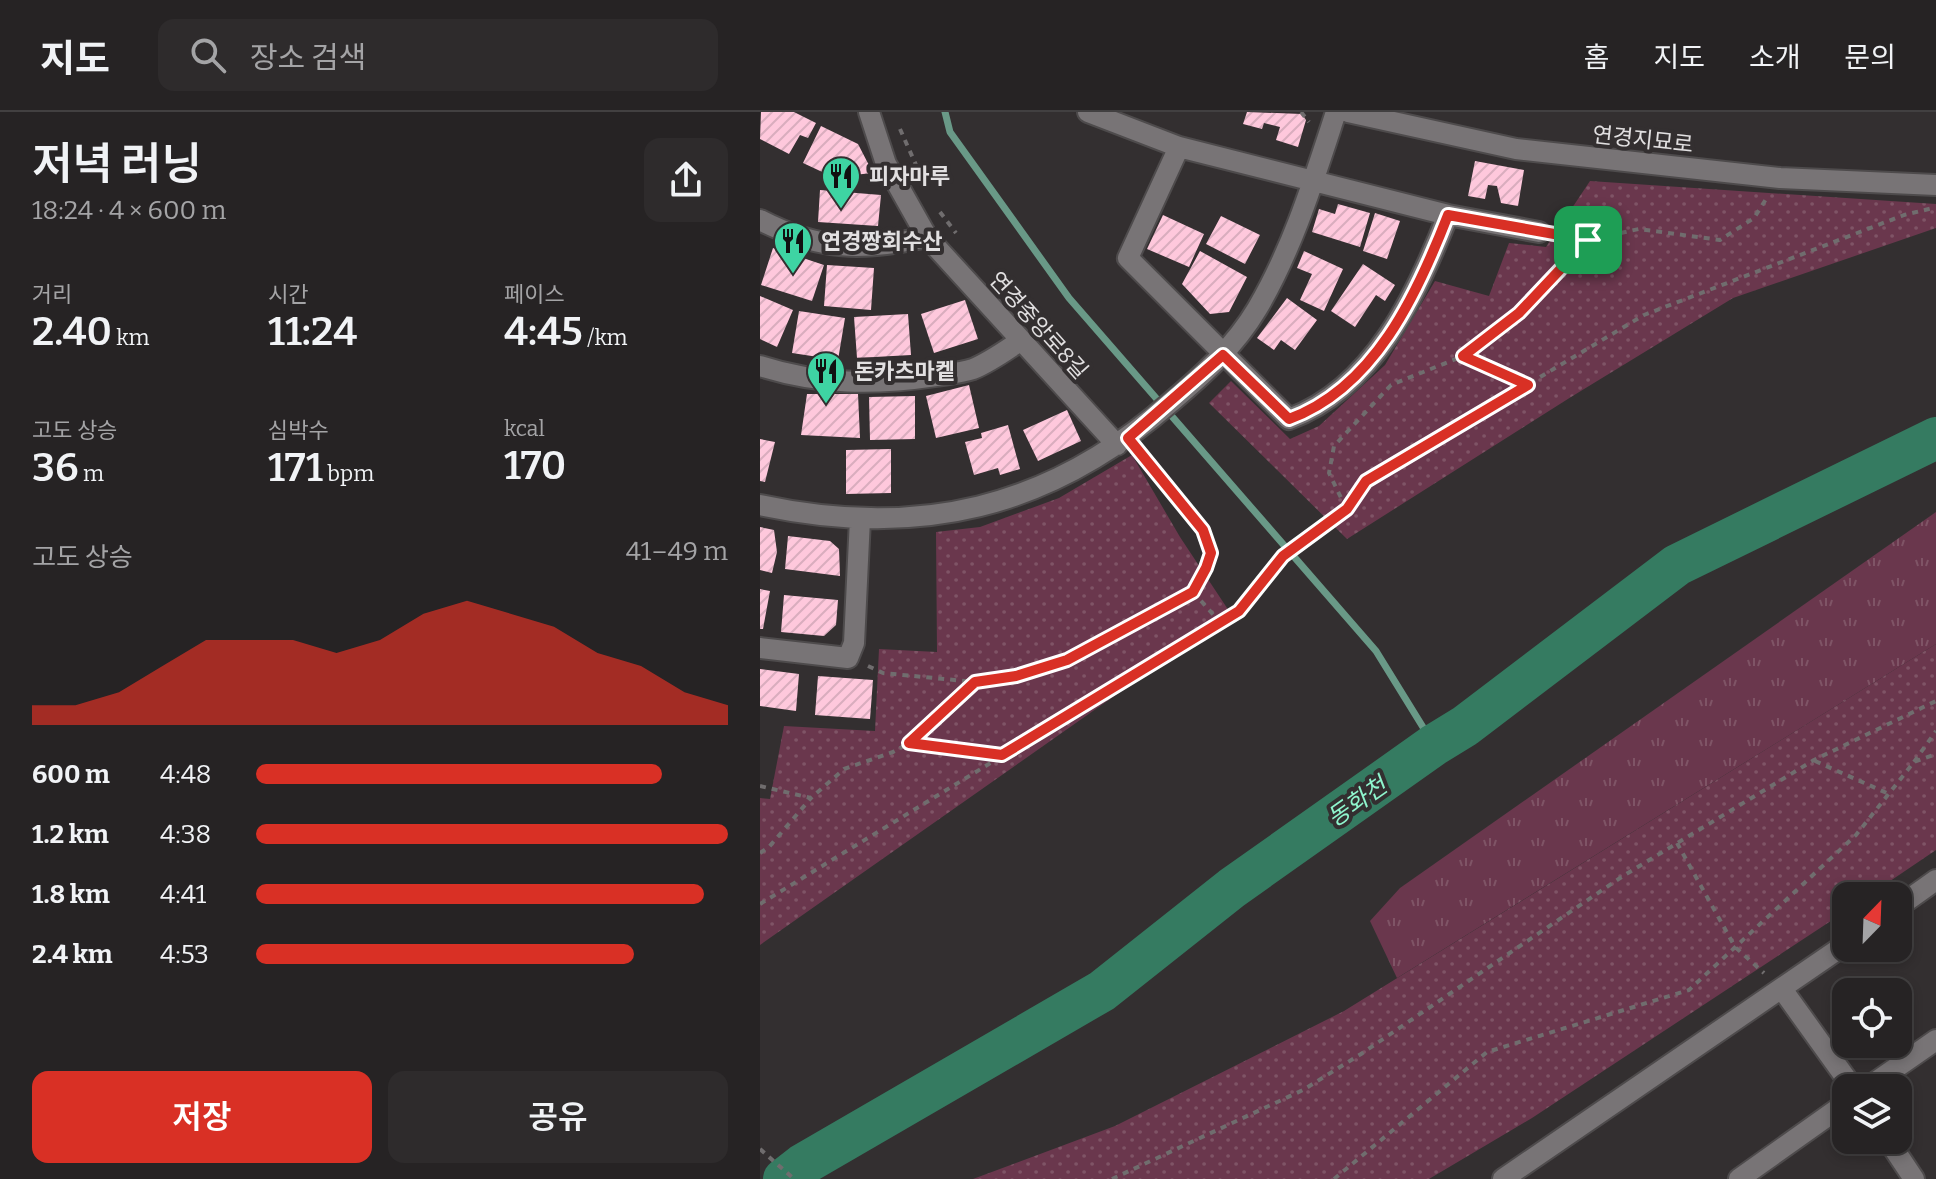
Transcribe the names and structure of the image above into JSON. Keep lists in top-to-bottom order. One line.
{"streets":{"street":["연경지묘로","연경중앙로8길"]},"water":["동화천"],"places":{"restaurant":["피자마루","연경짱회수산","돈카츠마켙"]},"north":"top right","page":{"header":"지도","search":"장소 검색","nav":["홈","지도","소개","문의"],"heading":["저녁 러닝","18:24 · 4 × 600 m"],"stats":[["거리","2.40 km"],["시간","11:24"],["페이스","4:45 /km"],["고도 상승","36 m"],["심박수","171 bpm"],["kcal","170"]],"chart":["고도 상승","41–49 m"],"list":[{"name":"600 m","note":"4:48"},{"name":"1.2 km","note":"4:38"},{"name":"1.8 km","note":"4:41"},{"name":"2.4 km","note":"4:53"}],"buttons":["저장","공유"]}}
